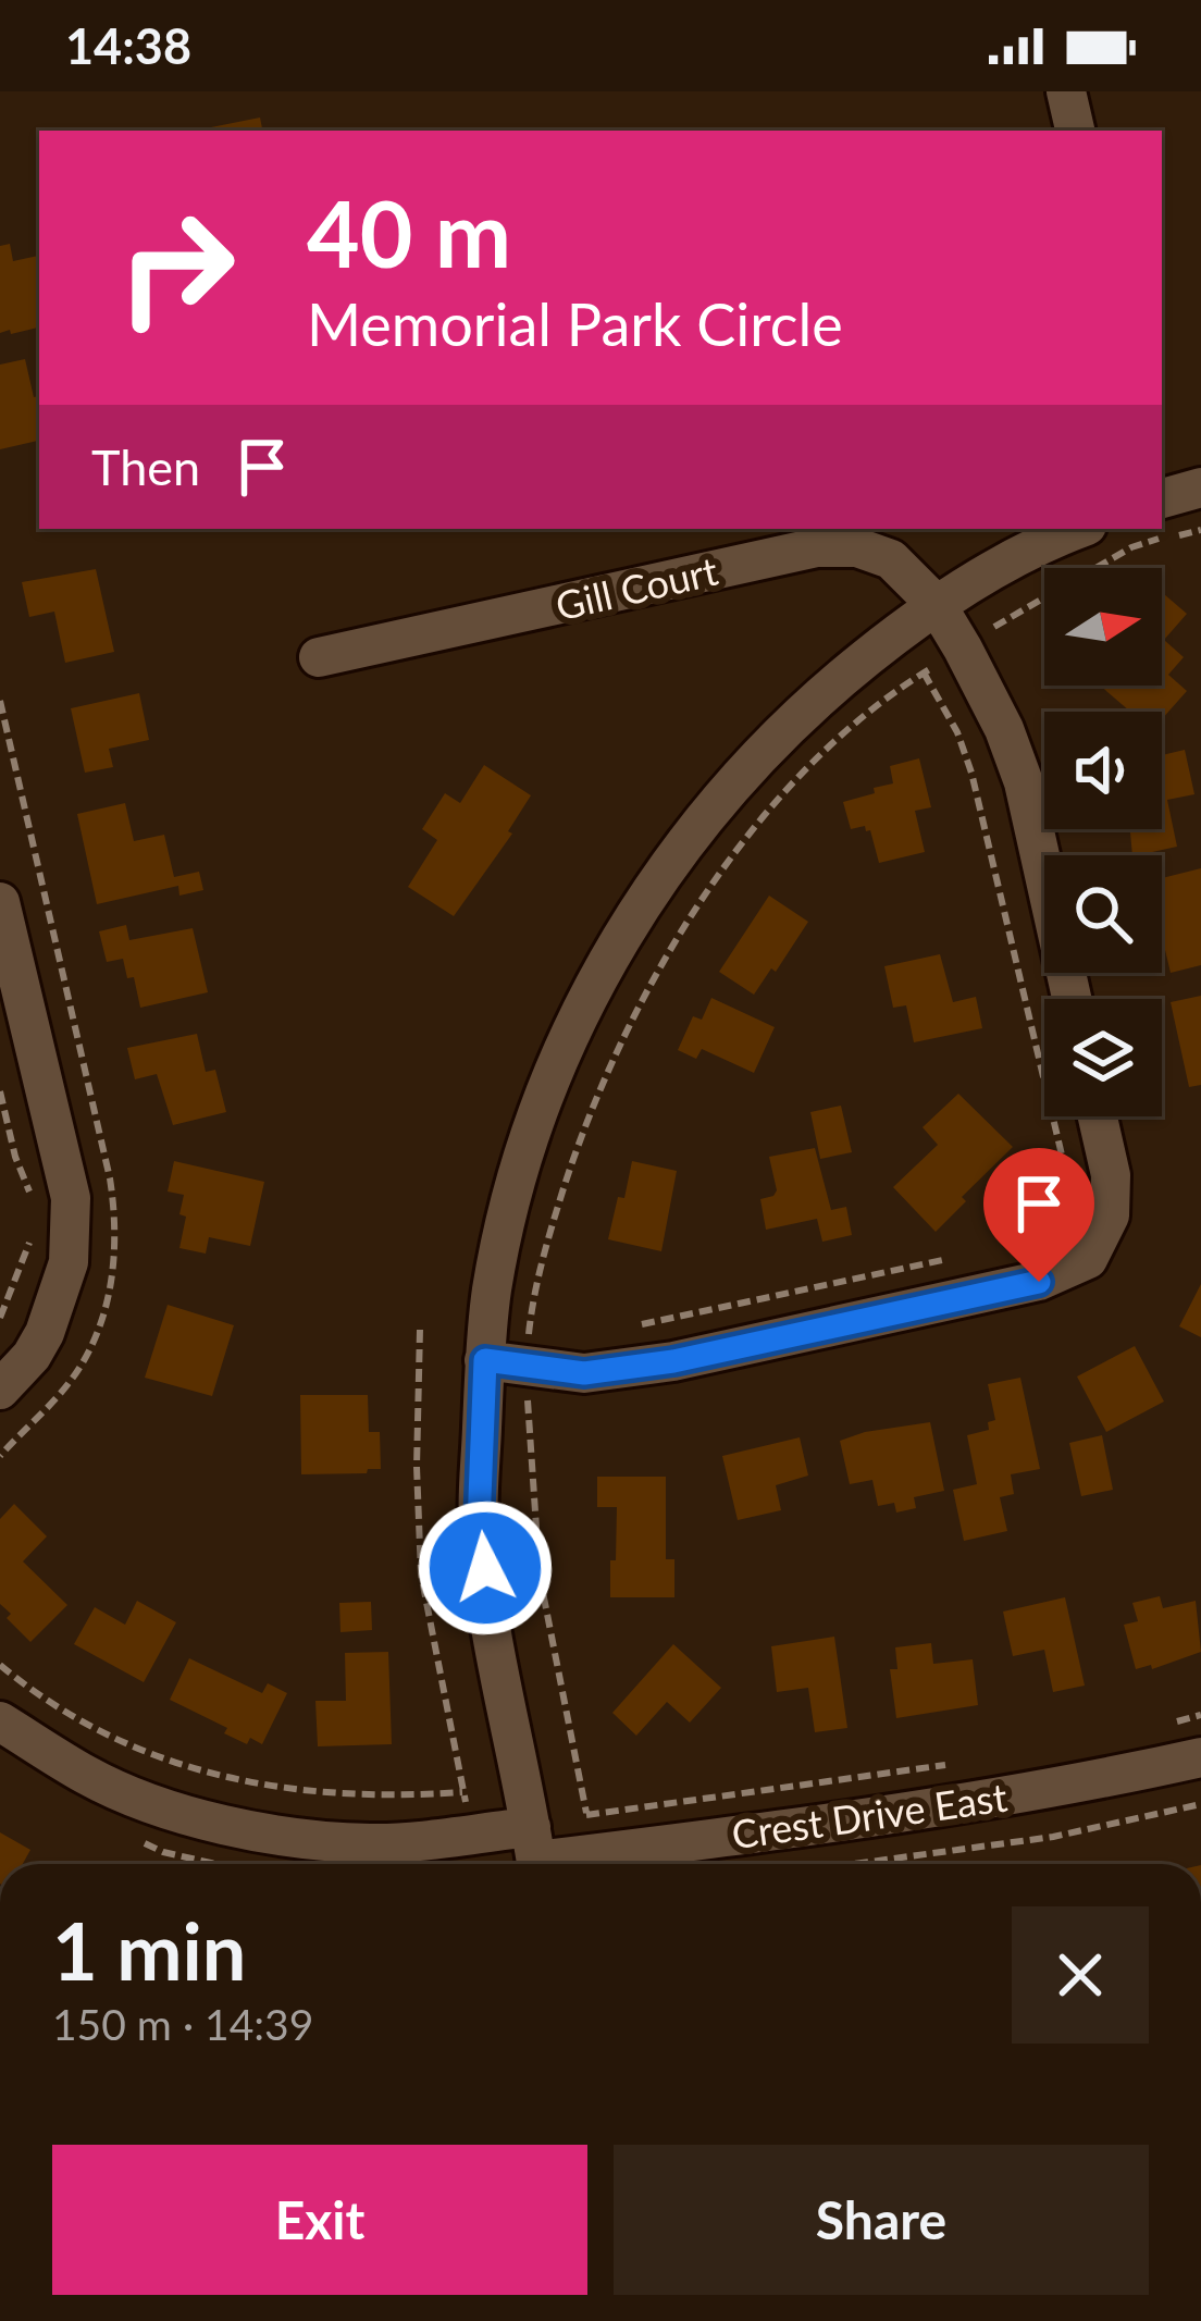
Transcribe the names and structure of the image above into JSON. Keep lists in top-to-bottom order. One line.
{"streets":{"street":["Gill Court","Crest Drive East"]},"north":"right","page":{"status":"14:38","turn":["40 m","Memorial Park Circle"],"then":"Then","heading":["1 min","150 m · 14:39"],"buttons":["Exit","Share"]}}
